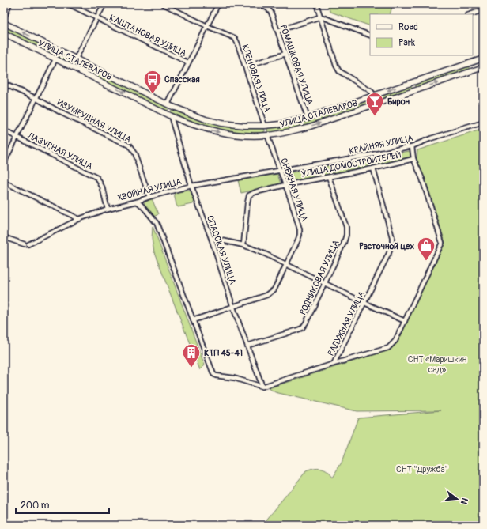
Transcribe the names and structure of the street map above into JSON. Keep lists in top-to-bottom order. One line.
{"streets":{"main road":["УЛИЦА СТАЛЕВАРОВ"],"street":["КАШТАНОВАЯ УЛИЦА","РОМАШКОВАЯ УЛИЦА","КЛЕНОВАЯ УЛИЦА","ИЗУМРУДНАЯ УЛИЦА","КРАЙНЯЯ УЛИЦА","ЛАЗУРНАЯ УЛИЦА","УЛИЦА ДОМОСТРОИТЕЛЕЙ","ХВОЙНАЯ УЛИЦА","СНЕЖНАЯ УЛИЦА","СПАССКАЯ УЛИЦА","РОДНИКОВАЯ УЛИЦА","РАДУЖНАЯ УЛИЦА"]},"crossings":[["УЛИЦА СТАЛЕВАРОВ","РОМАШКОВАЯ УЛИЦА"],["УЛИЦА СТАЛЕВАРОВ","КЛЕНОВАЯ УЛИЦА"],["УЛИЦА СТАЛЕВАРОВ","СНЕЖНАЯ УЛИЦА"],["УЛИЦА СТАЛЕВАРОВ","СПАССКАЯ УЛИЦА"],["ИЗУМРУДНАЯ УЛИЦА","ХВОЙНАЯ УЛИЦА"],["КРАЙНЯЯ УЛИЦА","УЛИЦА ДОМОСТРОИТЕЛЕЙ"],["КРАЙНЯЯ УЛИЦА","ХВОЙНАЯ УЛИЦА"],["КРАЙНЯЯ УЛИЦА","СНЕЖНАЯ УЛИЦА"],["ЛАЗУРНАЯ УЛИЦА","ХВОЙНАЯ УЛИЦА"],["УЛИЦА ДОМОСТРОИТЕЛЕЙ","СНЕЖНАЯ УЛИЦА"],["УЛИЦА ДОМОСТРОИТЕЛЕЙ","РОДНИКОВАЯ УЛИЦА"],["УЛИЦА ДОМОСТРОИТЕЛЕЙ","РАДУЖНАЯ УЛИЦА"],["ХВОЙНАЯ УЛИЦА","СНЕЖНАЯ УЛИЦА"],["ХВОЙНАЯ УЛИЦА","СПАССКАЯ УЛИЦА"],["СНЕЖНАЯ УЛИЦА","СПАССКАЯ УЛИЦА"],["СПАССКАЯ УЛИЦА","РОДНИКОВАЯ УЛИЦА"],["СПАССКАЯ УЛИЦА","РАДУЖНАЯ УЛИЦА"]],"parks":["СНТ «Маришкин сад»","СНТ \"Дружба\""],"places":{"bus stop":["Спасская"],"bar":["Бирон"],"shop":["Расточной цех"],"building":["КТП 45-41"]},"legend":["Road","Park"],"scale_bar":"200 m","north":"right"}
